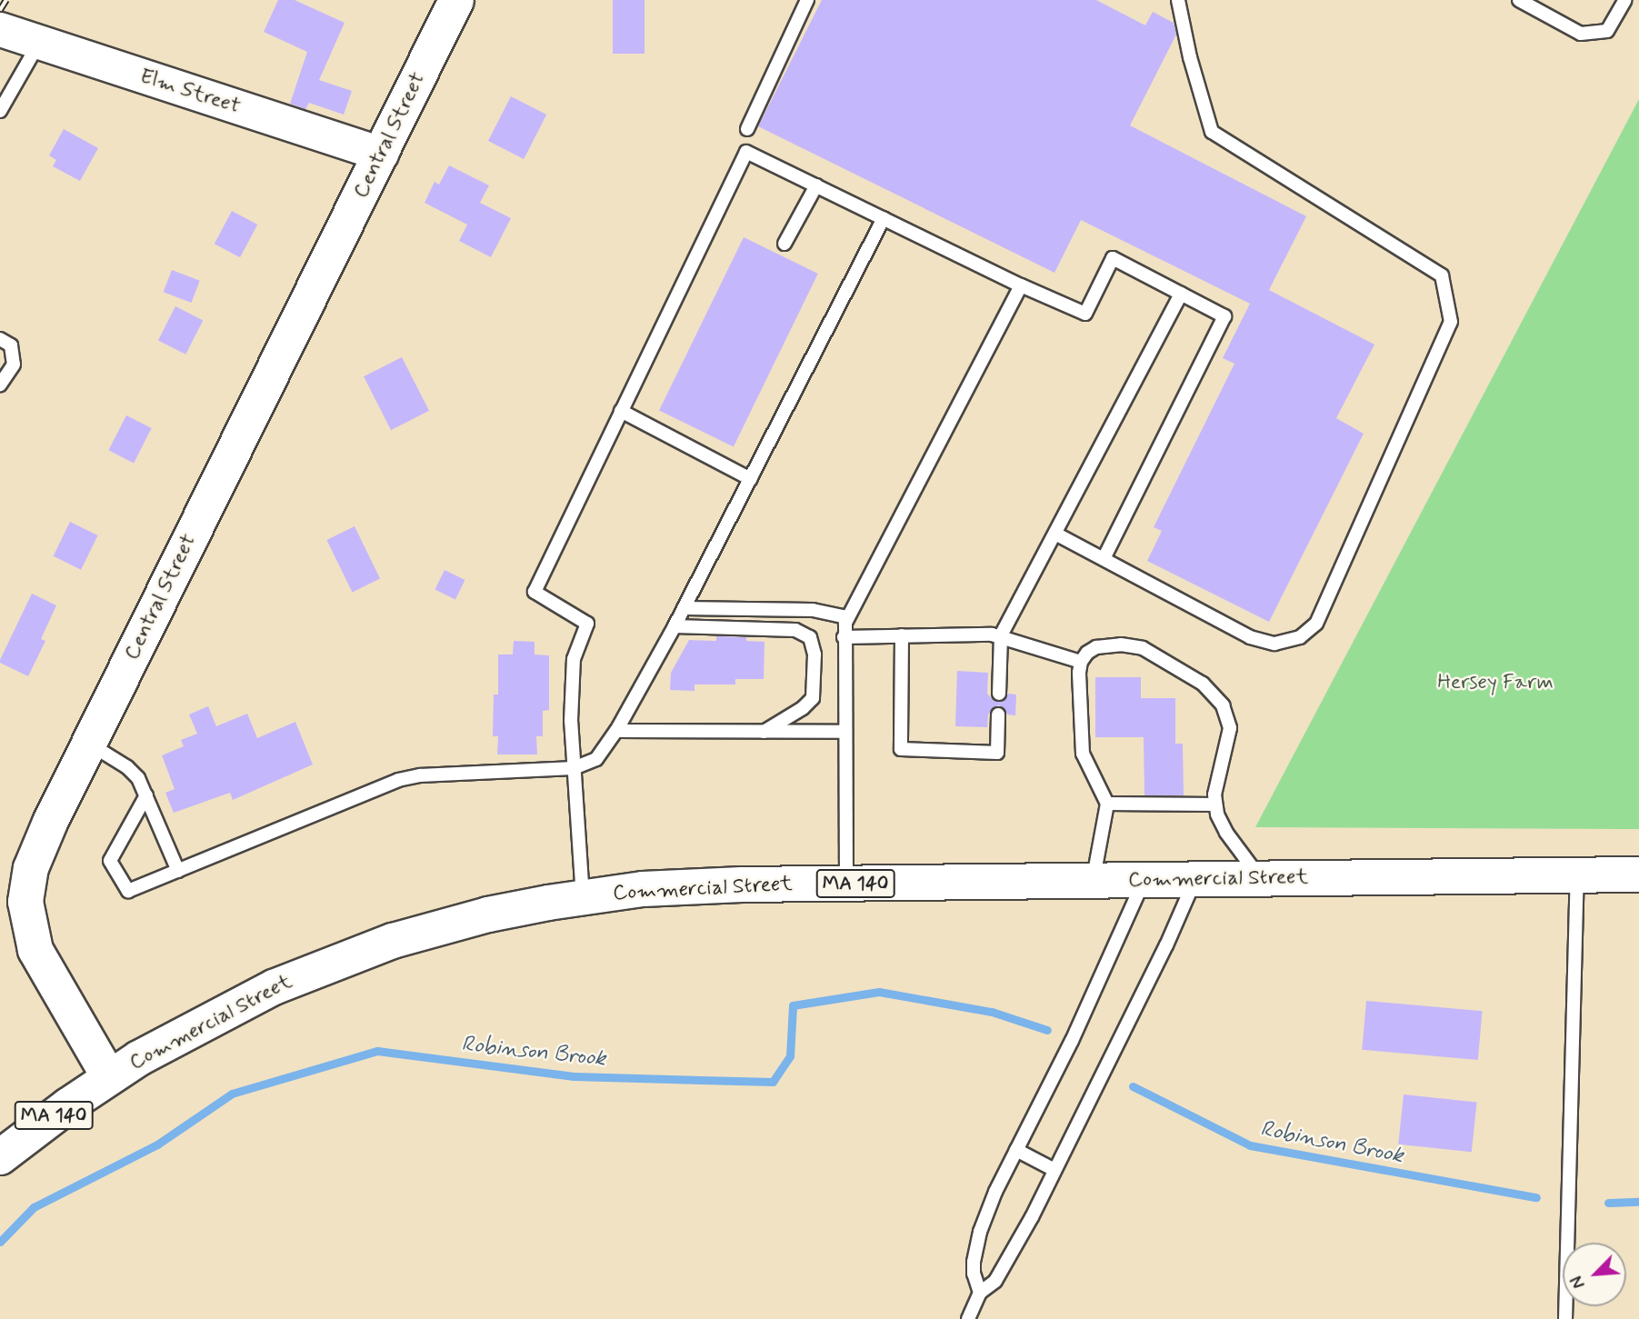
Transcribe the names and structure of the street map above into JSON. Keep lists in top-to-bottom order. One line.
{"streets":{"main road":["Central Street","Commercial Street","MA 140"],"street":["Elm Street"]},"crossings":[["Elm Street","Central Street"],["Central Street","Commercial Street"],["Central Street","MA 140"],["Commercial Street","MA 140"]],"water":["Robinson Brook"],"parks":["Hersey Farm"],"north":"bottom left"}
